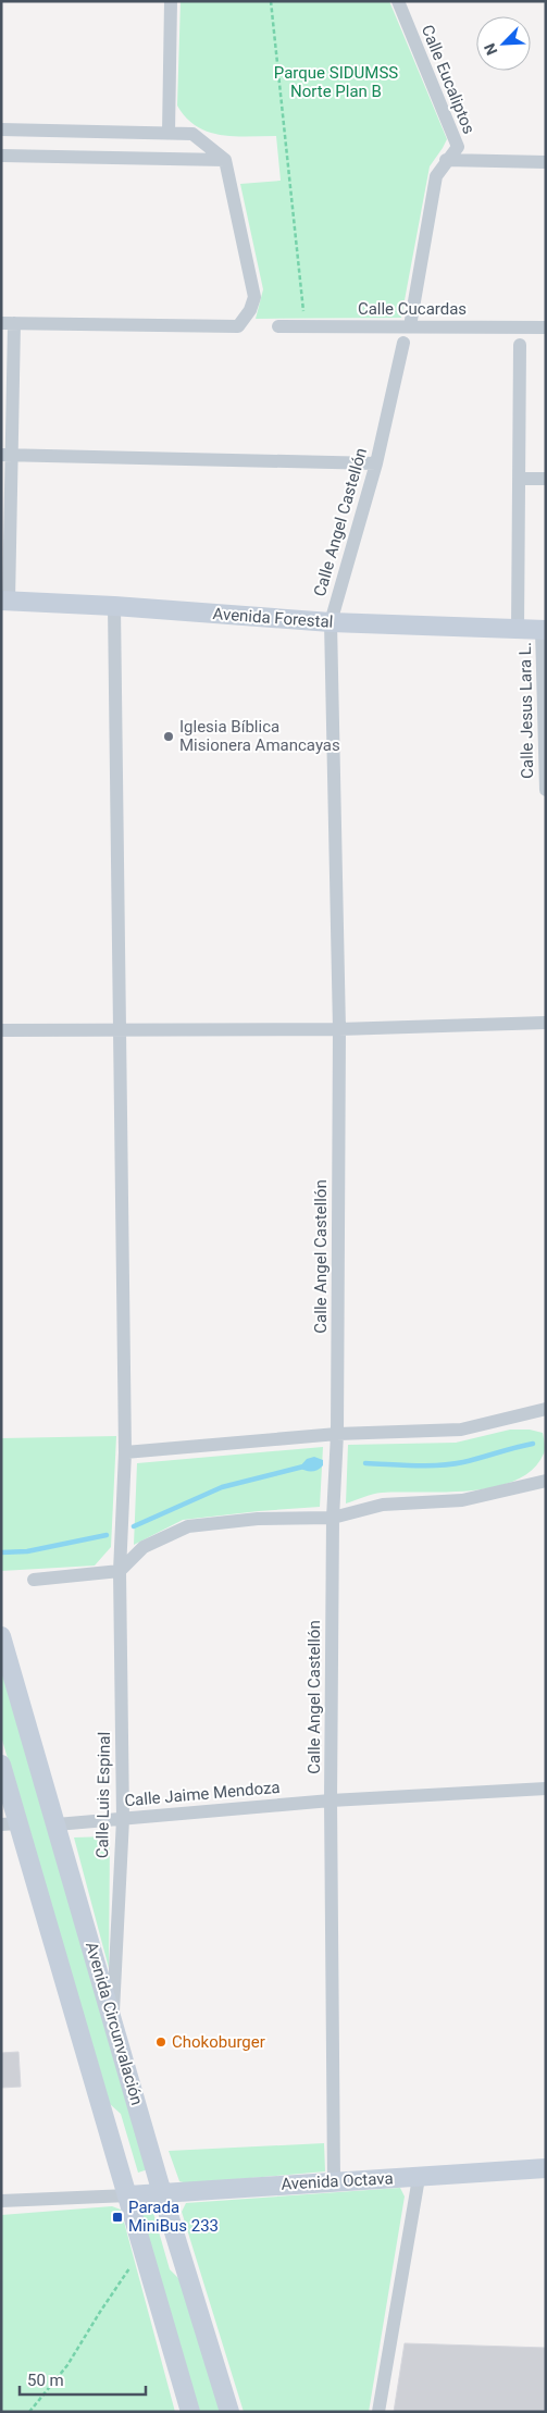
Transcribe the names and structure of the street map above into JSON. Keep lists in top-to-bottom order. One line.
{"streets":{"main road":["Avenida Forestal","Avenida Circunvalación","Avenida Octava"],"street":["Calle Eucaliptos","Calle Cucardas","Calle Angel Castellón","Calle Jesus Lara L.","Calle Jaime Mendoza","Calle Luis Espinal"]},"crossings":[["Calle Eucaliptos","Calle Cucardas"],["Calle Angel Castellón","Avenida Forestal"],["Calle Angel Castellón","Calle Jaime Mendoza"],["Calle Angel Castellón","Avenida Octava"],["Avenida Forestal","Calle Jesus Lara L."],["Avenida Forestal","Calle Luis Espinal"],["Calle Jaime Mendoza","Calle Luis Espinal"],["Calle Jaime Mendoza","Avenida Circunvalación"],["Calle Luis Espinal","Avenida Circunvalación"],["Avenida Circunvalación","Avenida Octava"]],"parks":["Parque SIDUMSS Norte Plan B"],"places":{"other":["Iglesia Bíblica Misionera Amancayas","Chokoburger"],"transit":["Parada MiniBus 233"]},"scale_bar":"50 m","north":"bottom left"}
